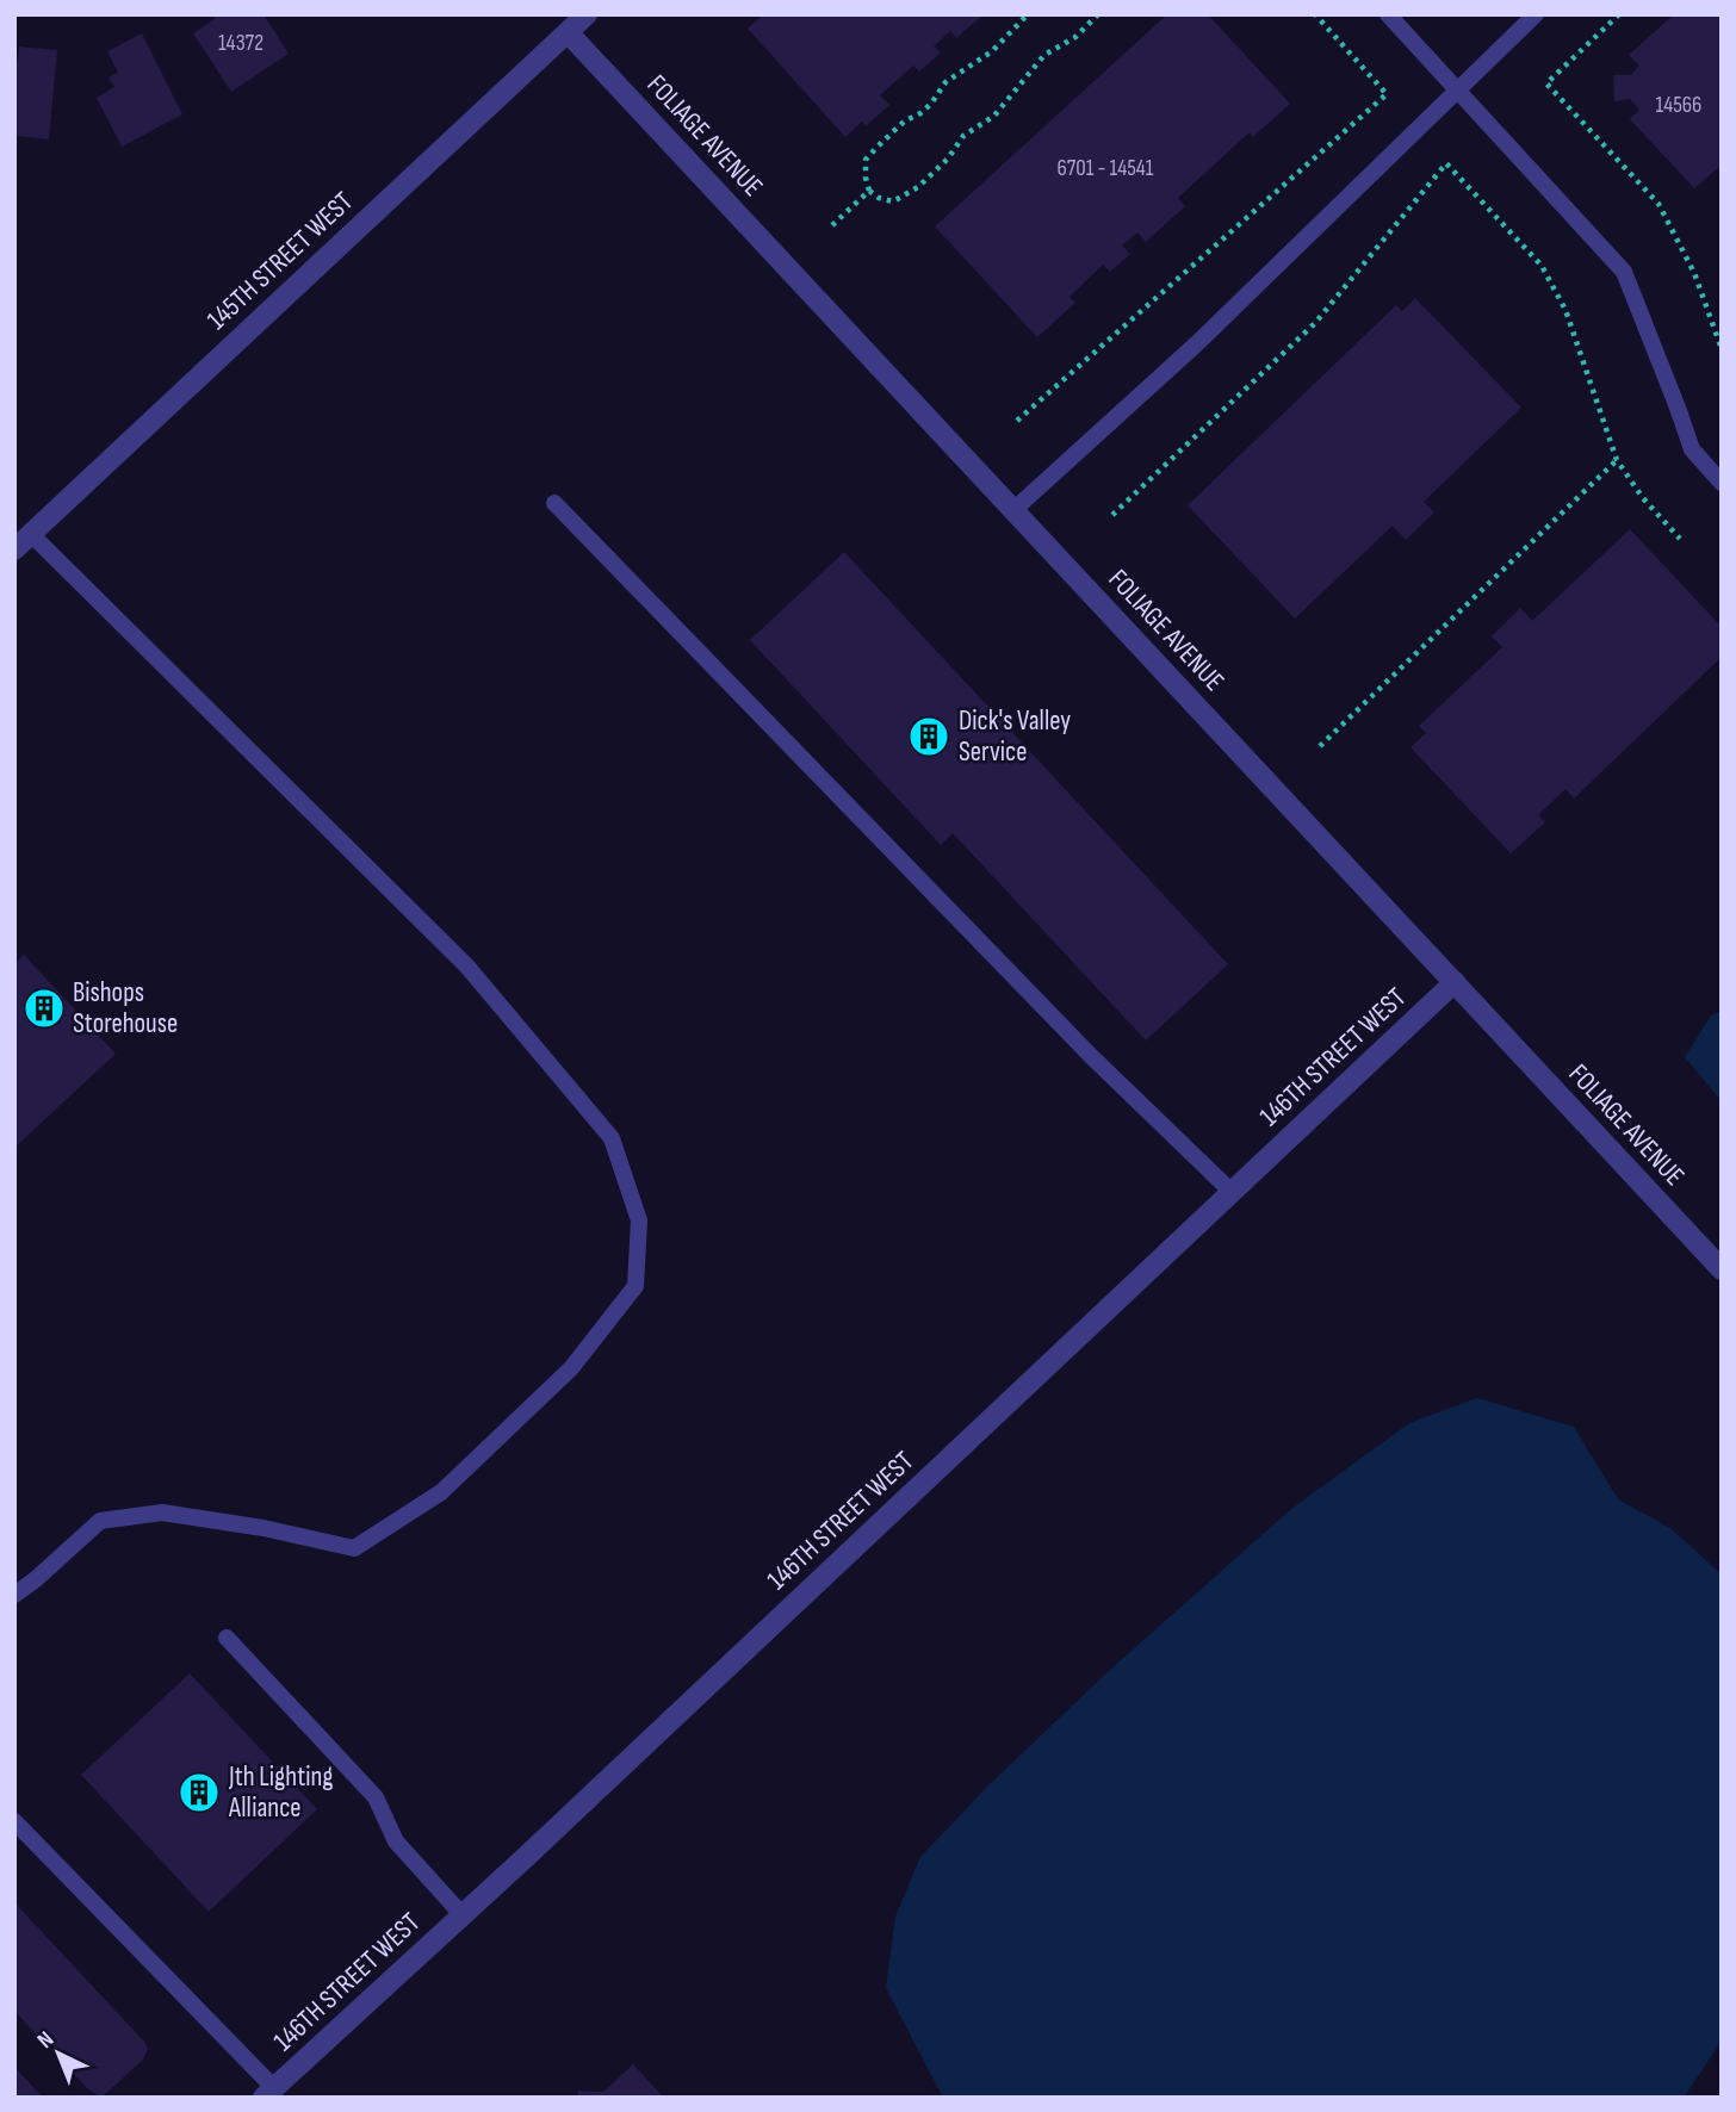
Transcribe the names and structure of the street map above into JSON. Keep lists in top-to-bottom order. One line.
{"streets":{"street":["FOLIAGE AVENUE","145TH STREET WEST","146TH STREET WEST"]},"crossings":[["FOLIAGE AVENUE","145TH STREET WEST"],["FOLIAGE AVENUE","146TH STREET WEST"]],"places":{"building":["Dick's Valley Service","Bishops Storehouse","Jth Lighting Alliance"]},"house_numbers":["14372","14566","6701 - 14541"],"north":"top left"}
